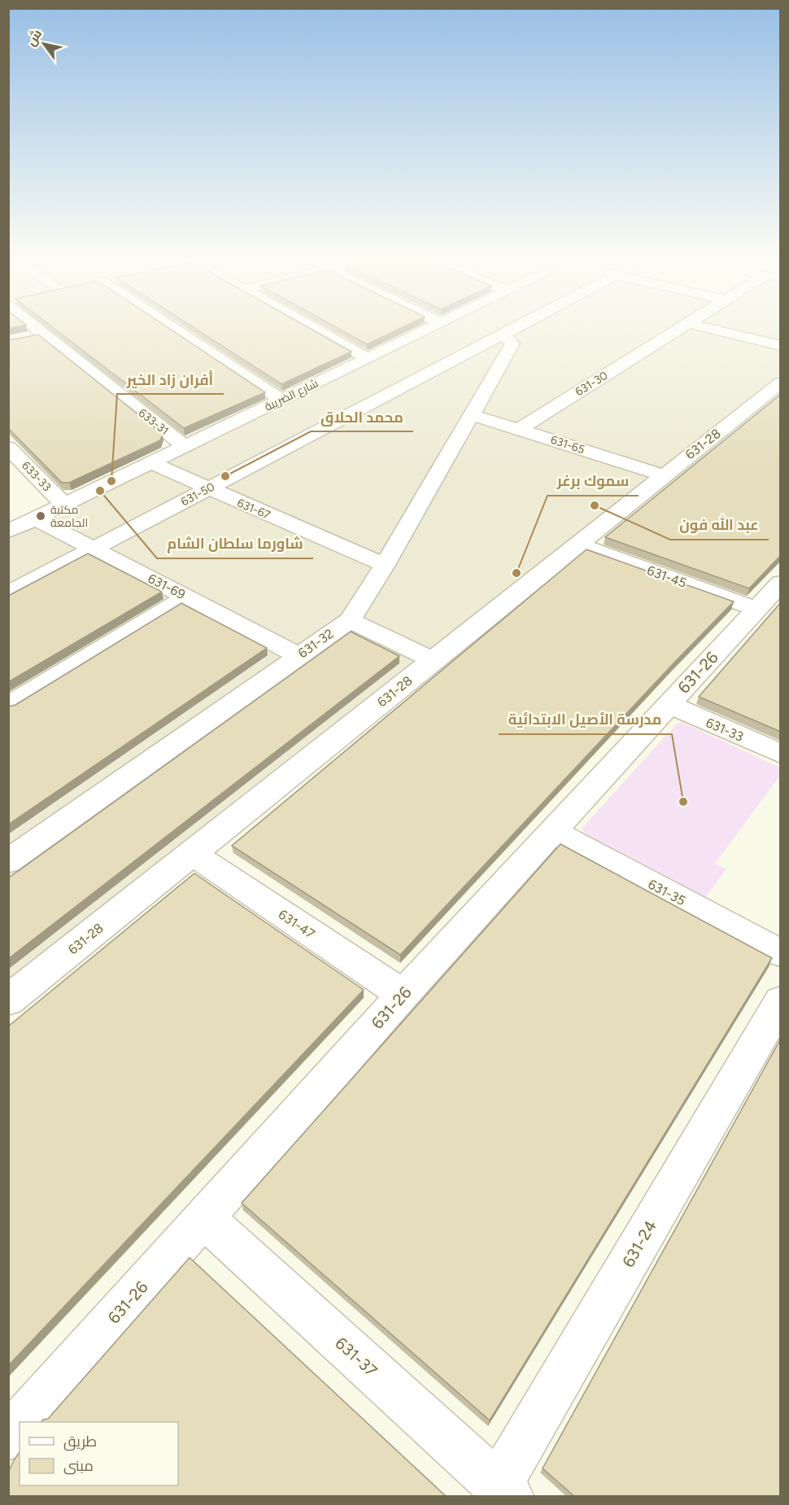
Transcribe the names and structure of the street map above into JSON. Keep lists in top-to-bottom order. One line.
{"streets":{"street":["631-30","شارع الضريبة","633-31","631-28","631-65","633-33","631-50","631-67","631-45","631-69","631-32","631-26","631-33","631-35","631-47","631-24","631-37"]},"crossings":[["631-30","631-65"],["شارع الضريبة","633-31"],["شارع الضريبة","633-33"],["شارع الضريبة","631-67"],["شارع الضريبة","631-69"],["631-28","631-65"],["631-28","631-45"],["631-28","631-47"],["631-65","631-32"],["631-50","631-67"],["631-50","631-69"],["631-50","631-32"],["631-67","631-32"],["631-45","631-26"],["631-69","631-32"],["631-26","631-33"],["631-26","631-35"],["631-26","631-47"],["631-26","631-37"],["631-24","631-37"]],"places":["محمد الحلاق","أفران زاد الخير","شاورما سلطان الشام","عبد الله فون","مكتبة الجامعة","سموك برغر","مدرسة الأصيل الابتدائية"],"legend":["طريق","مبنى"],"north":"top left"}
